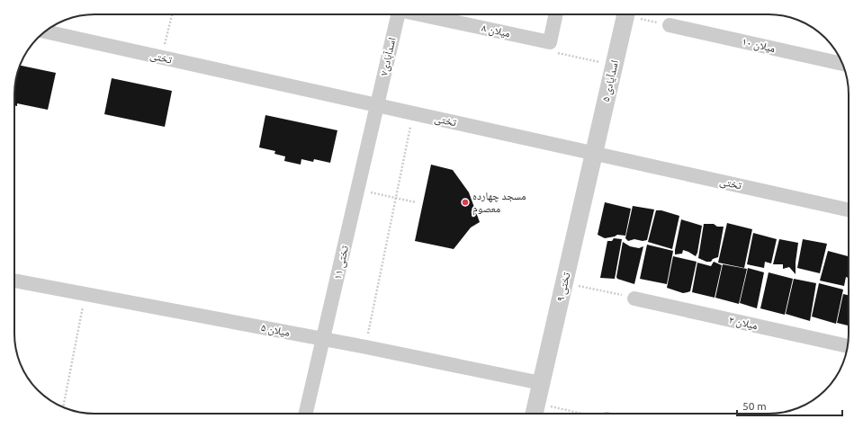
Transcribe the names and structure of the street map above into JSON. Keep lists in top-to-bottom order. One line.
{"streets":{"street":["میلان ۸","میلان ۱۰","اسدآبادی۷","تختی","اسدآیادی ۵","تختی ۱۱","تختی ۹","میلان ۲","میلان ۵"]},"crossings":[["اسدآبادی۷","تختی"],["اسدآبادی۷","تختی ۱۱"],["تختی","اسدآیادی ۵"],["تختی","تختی ۱۱"],["تختی","تختی ۹"],["اسدآیادی ۵","تختی ۹"],["تختی ۱۱","میلان ۵"],["تختی ۹","میلان ۵"]],"places":["مسجد چهارده معصوم"],"scale_bar":"50 m"}
